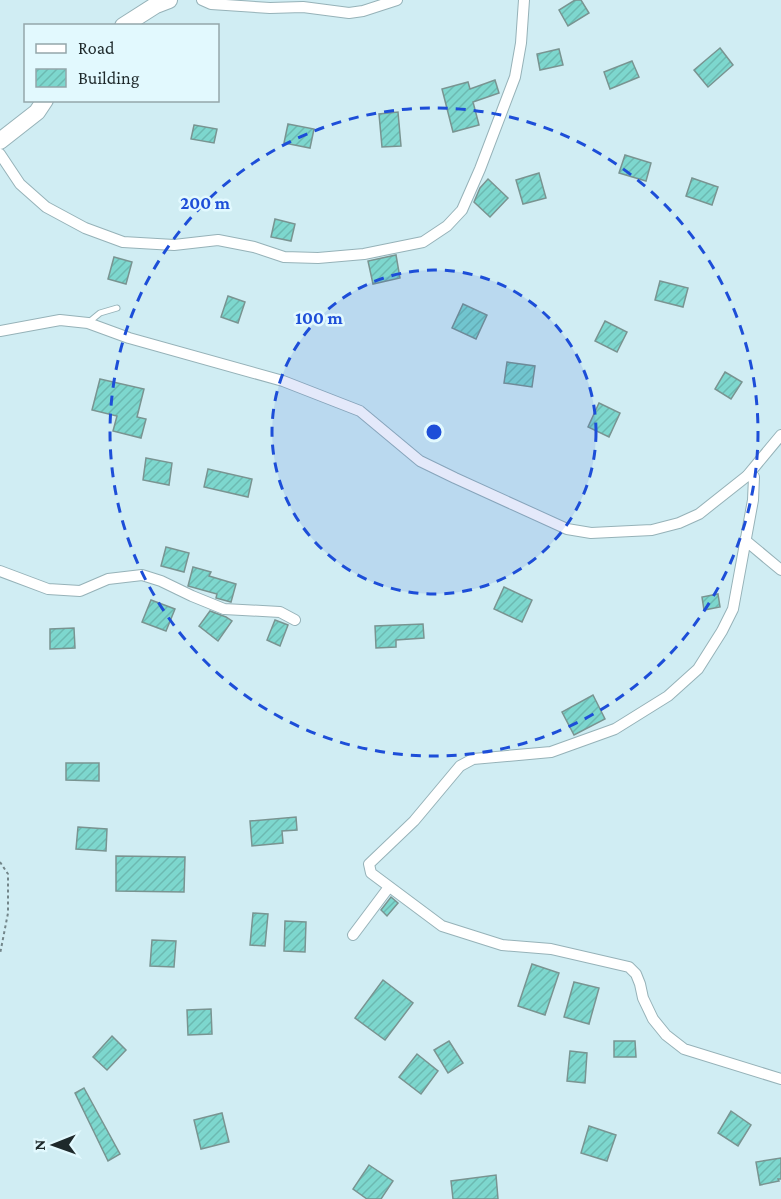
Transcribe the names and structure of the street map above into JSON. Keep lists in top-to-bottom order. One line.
{"legend":["Road","Building"],"north":"left","rings":["200 m","100 m"]}
